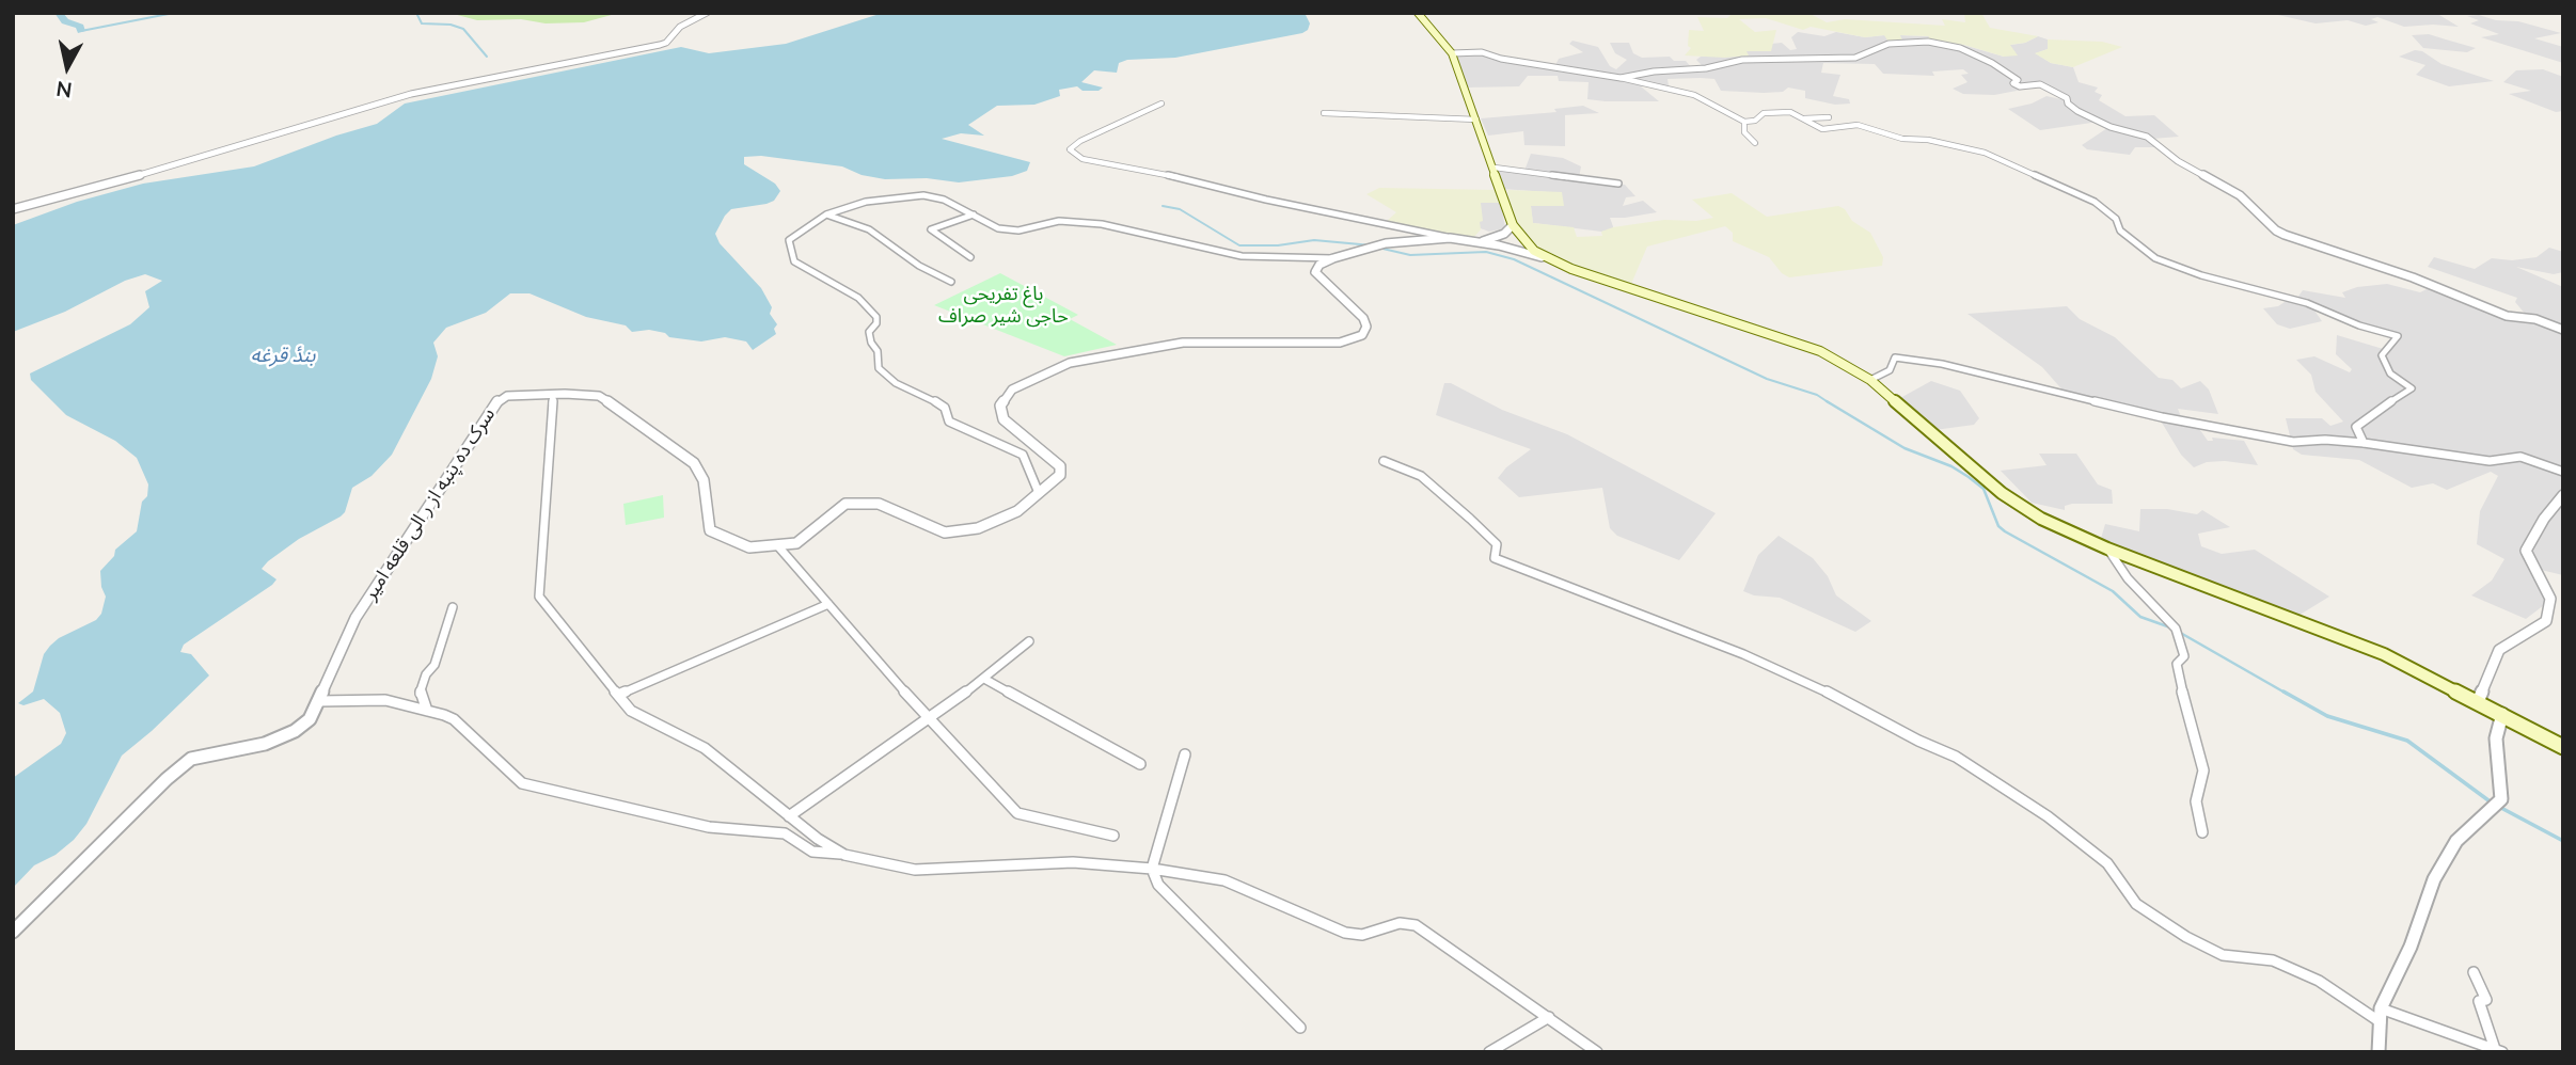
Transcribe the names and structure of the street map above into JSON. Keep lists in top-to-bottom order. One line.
{"streets":{"street":["سرک ده پنبه از ر الی قلعه امیر"]},"water":["بندٔ قرغه"],"parks":["باغ تفریحی حاجی شیر صراف"],"north":"bottom"}
